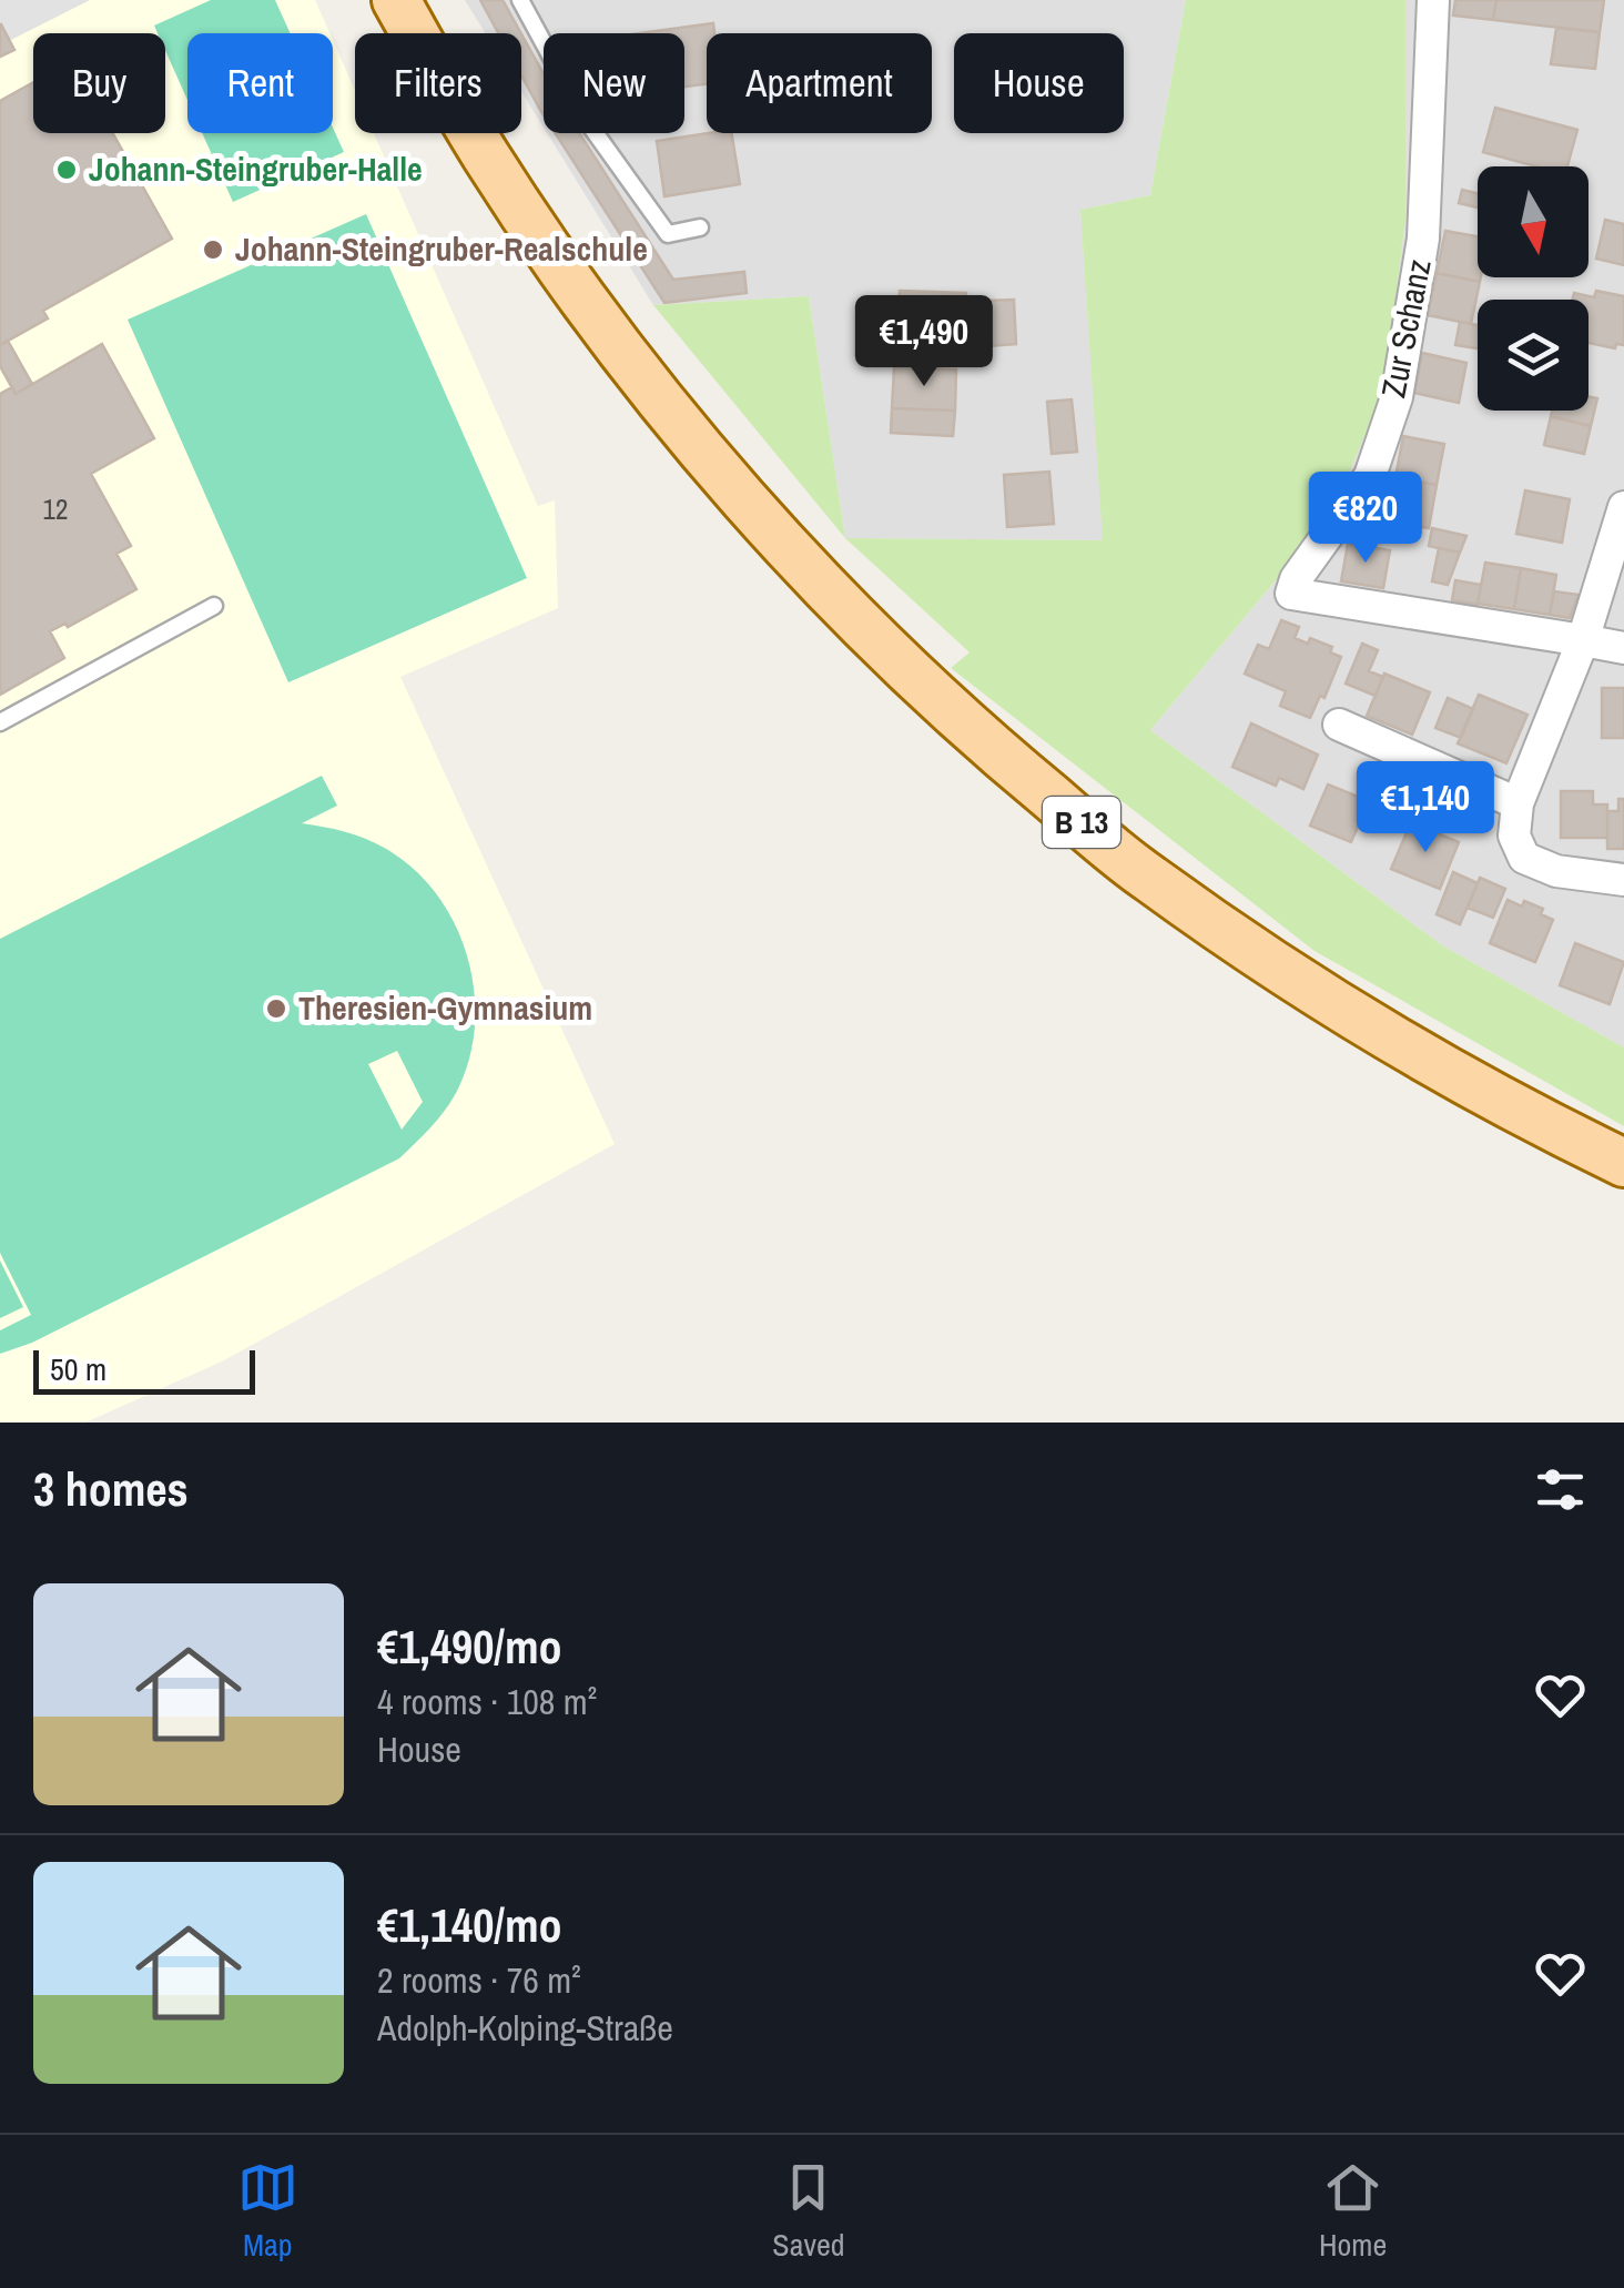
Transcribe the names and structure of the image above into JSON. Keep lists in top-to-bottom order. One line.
{"streets":{"main road":["B 13"],"street":["Zur Schanz"]},"places":["Johann-Steingruber-Halle","Johann-Steingruber-Realschule","Theresien-Gymnasium"],"house_numbers":["12"],"scale_bar":"50 m","north":"bottom","page":{"chip":["Buy","Rent","Filters","New","Apartment","House"],"price":["€1,490","€820","€1,140"],"scale":"50 m","heading":"3 homes","list":[{"name":"€1,490/mo","note":"4 rooms · 108 m² · House"},{"name":"€1,140/mo","note":"2 rooms · 76 m² · Adolph-Kolping-Straße"}],"tabs":["Map","Saved","Home"]}}
